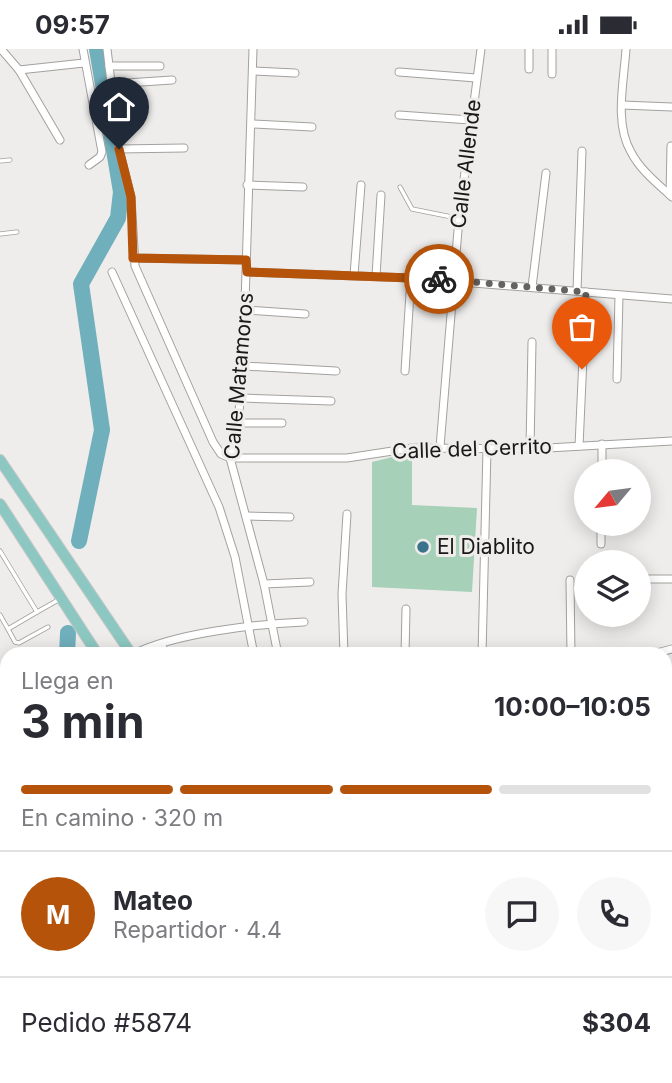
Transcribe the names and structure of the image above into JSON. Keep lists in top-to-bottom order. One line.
{"streets":{"street":["Calle Allende","Calle Matamoros","Calle del Cerrito"]},"crossings":[["Calle Allende","Calle del Cerrito"],["Calle Matamoros","Calle del Cerrito"]],"places":["El Diablito"],"north":"bottom left","page":{"status":"09:57","heading":["3 min","Llega en","10:00–10:05"],"panel":["Mateo","Repartidor · 4.4","Pedido #5874","$304"],"bar":"En camino · 320 m","round":"M"}}
